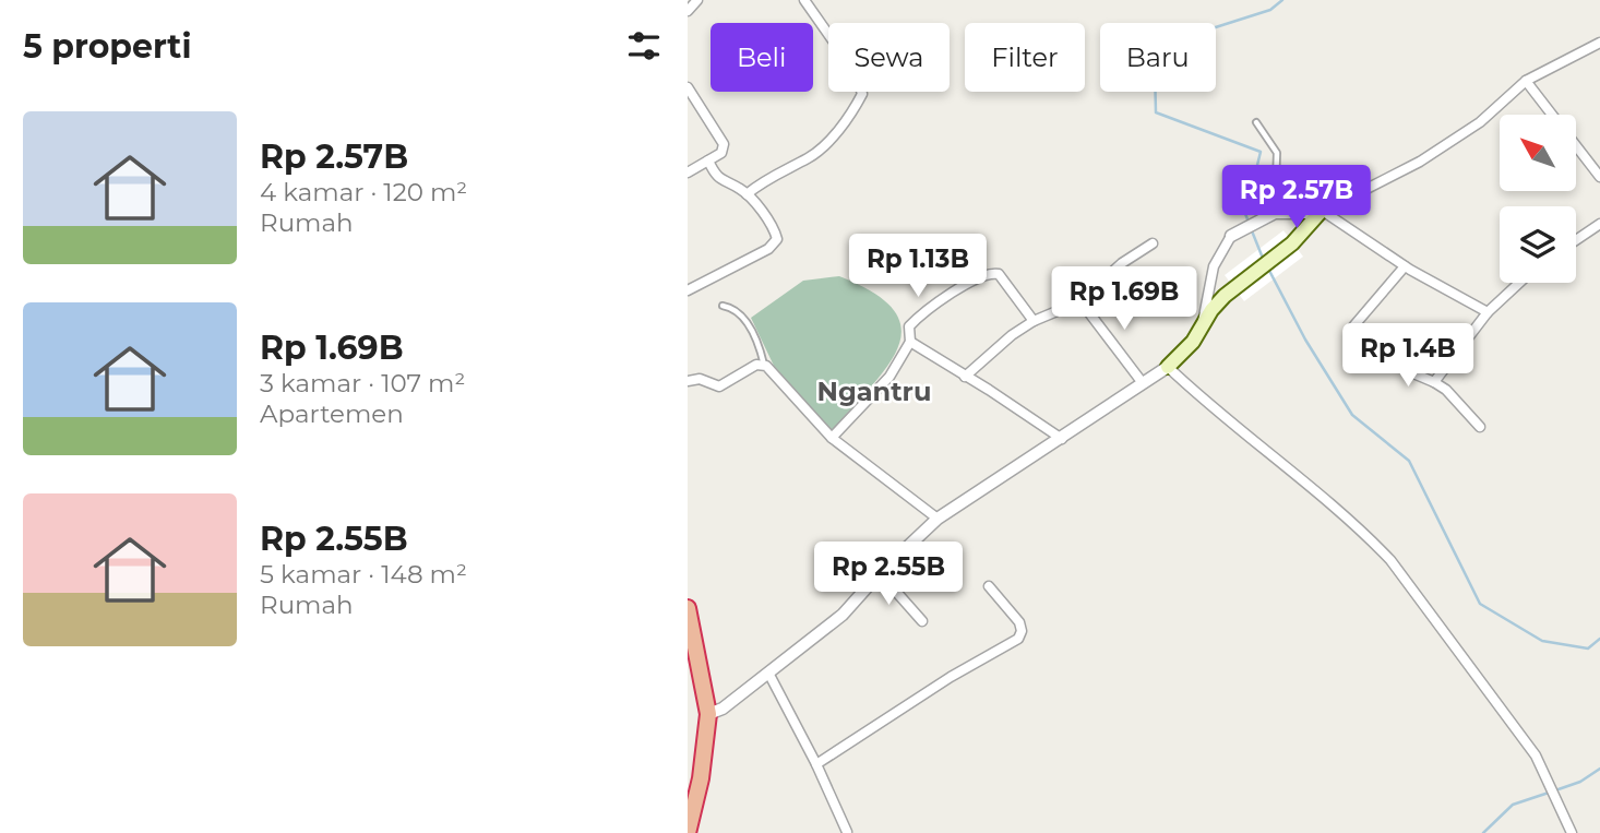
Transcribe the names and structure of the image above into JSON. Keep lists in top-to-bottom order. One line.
{"districts":["Ngantru"],"north":"top left","page":{"heading":"5 properti","chip":["Beli","Sewa","Filter","Baru"],"list":[{"name":"Rp 2.57B","note":"4 kamar · 120 m² · Rumah"},{"name":"Rp 1.69B","note":"3 kamar · 107 m² · Apartemen"},{"name":"Rp 2.55B","note":"5 kamar · 148 m² · Rumah"}],"price":["Rp 2.57B","Rp 1.13B","Rp 1.69B","Rp 1.4B","Rp 2.55B"]}}
